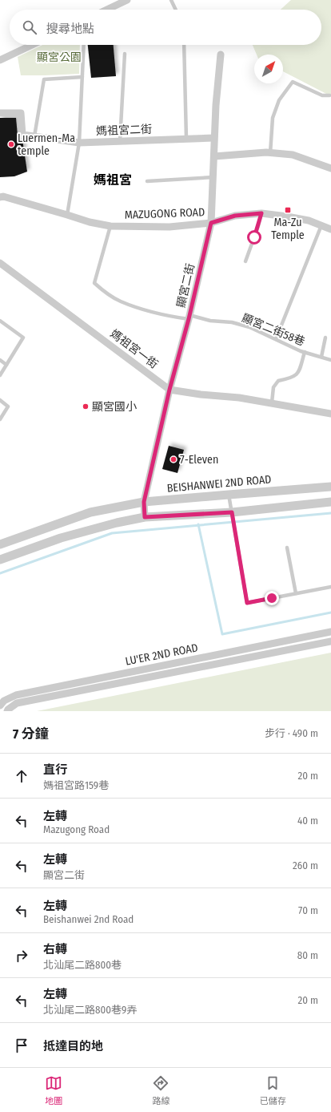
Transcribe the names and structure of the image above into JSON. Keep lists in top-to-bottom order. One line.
{"streets":{"street":["媽祖宮二街","MAZUGONG ROAD","顯宮二街","媽祖宮一街","BEISHANWEI 2ND ROAD","LU'ER 2ND ROAD"],"lane":["顯宮二街58巷"]},"crossings":[["媽祖宮二街","顯宮二街"],["MAZUGONG ROAD","顯宮二街"],["MAZUGONG ROAD","顯宮二街58巷"],["顯宮二街","顯宮二街58巷"],["顯宮二街","媽祖宮一街"],["顯宮二街","BEISHANWEI 2ND ROAD"]],"districts":["媽祖宮"],"parks":["顯宮公園"],"places":{"other":["Luermen-Ma temple","顯宮國小","7-Eleven"],"transit":["Ma-Zu Temple"]},"north":"top right","page":{"search":"搜尋地點","heading":["7 分鐘","步行 · 490 m"],"list":[["直行","媽祖宮路159巷","20 m"],["左轉","Mazugong Road","40 m"],["左轉","顯宮二街","260 m"],["左轉","Beishanwei 2nd Road","70 m"],["右轉","北汕尾二路800巷","80 m"],["左轉","北汕尾二路800巷9弄","20 m"],"抵達目的地"],"nav":["地圖","路線","已儲存"]}}
